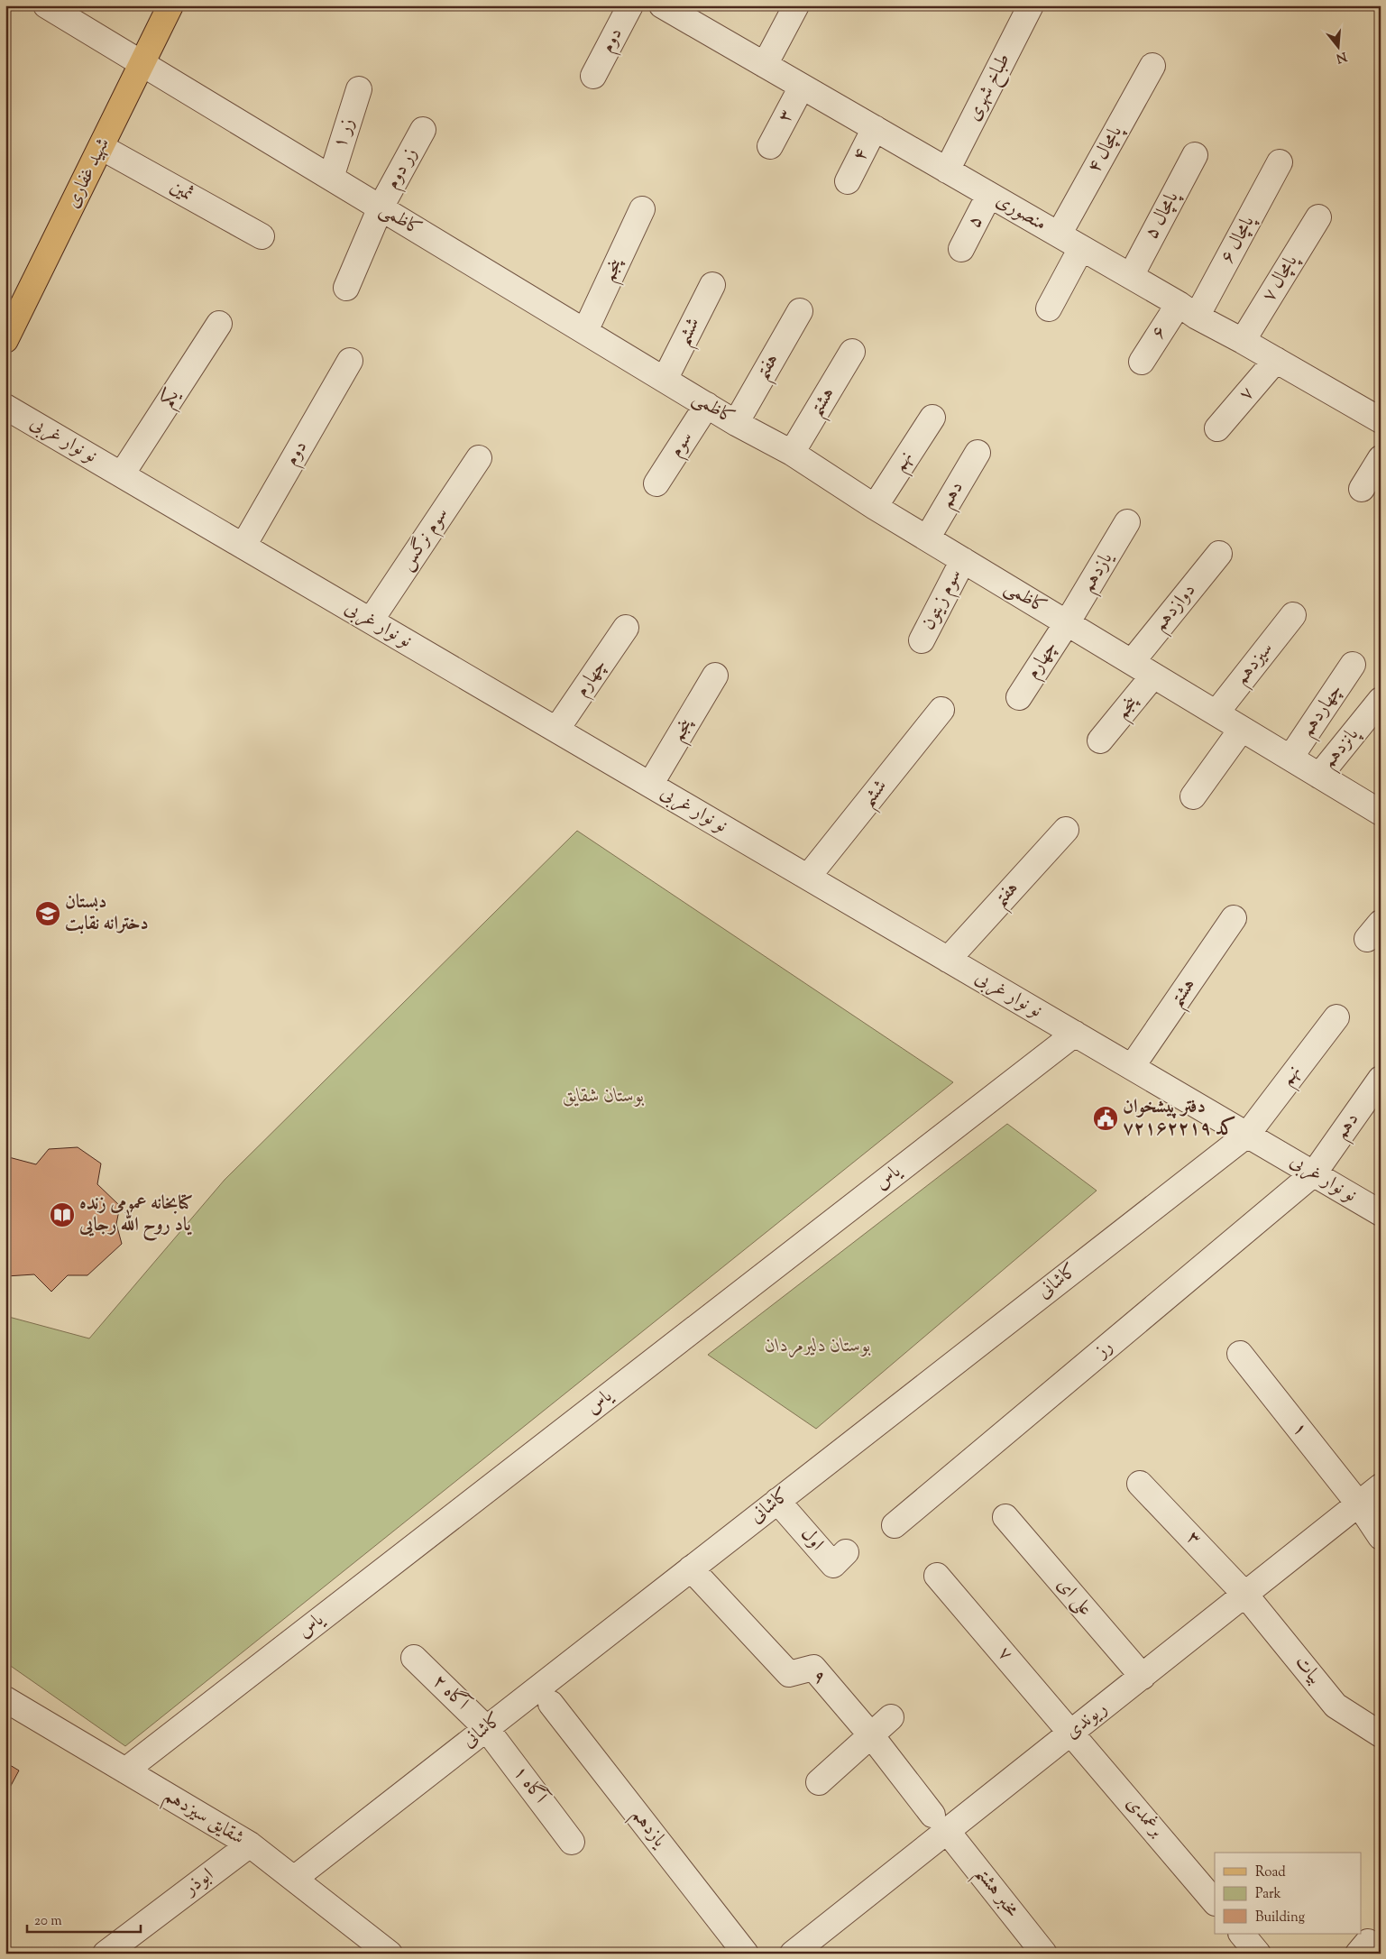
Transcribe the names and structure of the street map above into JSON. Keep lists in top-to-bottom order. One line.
{"streets":{"main road":["شهید غفاری"],"street":["دوم","طباخ شهری","۳","زر ۱","پامچال ۴","۴","زر دوم","ثمین","منصوری","۵ پامچال","کاظمی","۵","۶ پامچال","پنجم","۷ پامچال","ششم","۶","هفتم","۷","یکم","هشتم","نو نوار غربی","سوم","نهم","دهم","سوم نرگس","یازدهم","سوم زیتون","دوازدهم","چهارم","سیزدهم","چهاردهم","پانزدهم","یاس","کاشانی","رز","۱","اول","علی ای","بیات","۹","آگاه ۲","ریوندی","آگاه ۱","شقایق سیزدهم","برغمدی","ابوذر","مخبر هشتم"]},"crossings":[["دوم","نو نوار غربی"],["طباخ شهری","منصوری"],["۳","منصوری"],["۳","بیات"],["۳","ریوندی"],["زر ۱","کاظمی"],["پامچال ۴","منصوری"],["۴","منصوری"],["زر دوم","کاظمی"],["شهید غفاری","ثمین"],["شهید غفاری","کاظمی"],["منصوری","۵ پامچال"],["منصوری","۵"],["منصوری","۶ پامچال"],["منصوری","۷ پامچال"],["منصوری","۶"],["منصوری","۷"],["کاظمی","پنجم"],["کاظمی","ششم"],["کاظمی","هفتم"],["کاظمی","هشتم"],["کاظمی","سوم"],["کاظمی","نهم"],["کاظمی","دهم"],["کاظمی","یازدهم"],["کاظمی","سوم زیتون"],["کاظمی","دوازدهم"],["کاظمی","چهارم"],["کاظمی","سیزدهم"],["کاظمی","چهاردهم"],["کاظمی","پانزدهم"],["۶ پامچال","۶"],["پنجم","نو نوار غربی"],["ششم","نو نوار غربی"],["هفتم","نو نوار غربی"],["۷","ریوندی"],["۷","برغمدی"],["یکم","نو نوار غربی"],["هشتم","نو نوار غربی"],["نو نوار غربی","نهم"],["نو نوار غربی","دهم"],["نو نوار غربی","سوم نرگس"],["نو نوار غربی","چهارم"],["نو نوار غربی","یاس"],["نو نوار غربی","کاشانی"],["نو نوار غربی","رز"],["نهم","کاشانی"],["دهم","رز"],["یازدهم","چهارم"],["یاس","شقایق سیزدهم"],["کاشانی","اول"],["کاشانی","۹"],["کاشانی","آگاه ۲"],["کاشانی","آگاه ۱"],["کاشانی","شقایق سیزدهم"],["۱","ریوندی"],["علی ای","ریوندی"],["بیات","ریوندی"],["۹","ریوندی"],["۹","مخبر هشتم"],["آگاه ۲","آگاه ۱"],["ریوندی","برغمدی"],["ریوندی","مخبر هشتم"],["شقایق سیزدهم","ابوذر"]],"parks":["بوستان شقایق","بوستان دلیرمردان"],"places":{"school or university":["دبستان دخترانه نقابت"],"public building":["دفتر پیشخوان کد ۷۲۱۶۲۲۱۹"],"library":["کتابخانه عمومی زنده یاد روح الله رجایی"]},"legend":["Road","Park","Building"],"scale_bar":"20 m","north":"bottom"}
